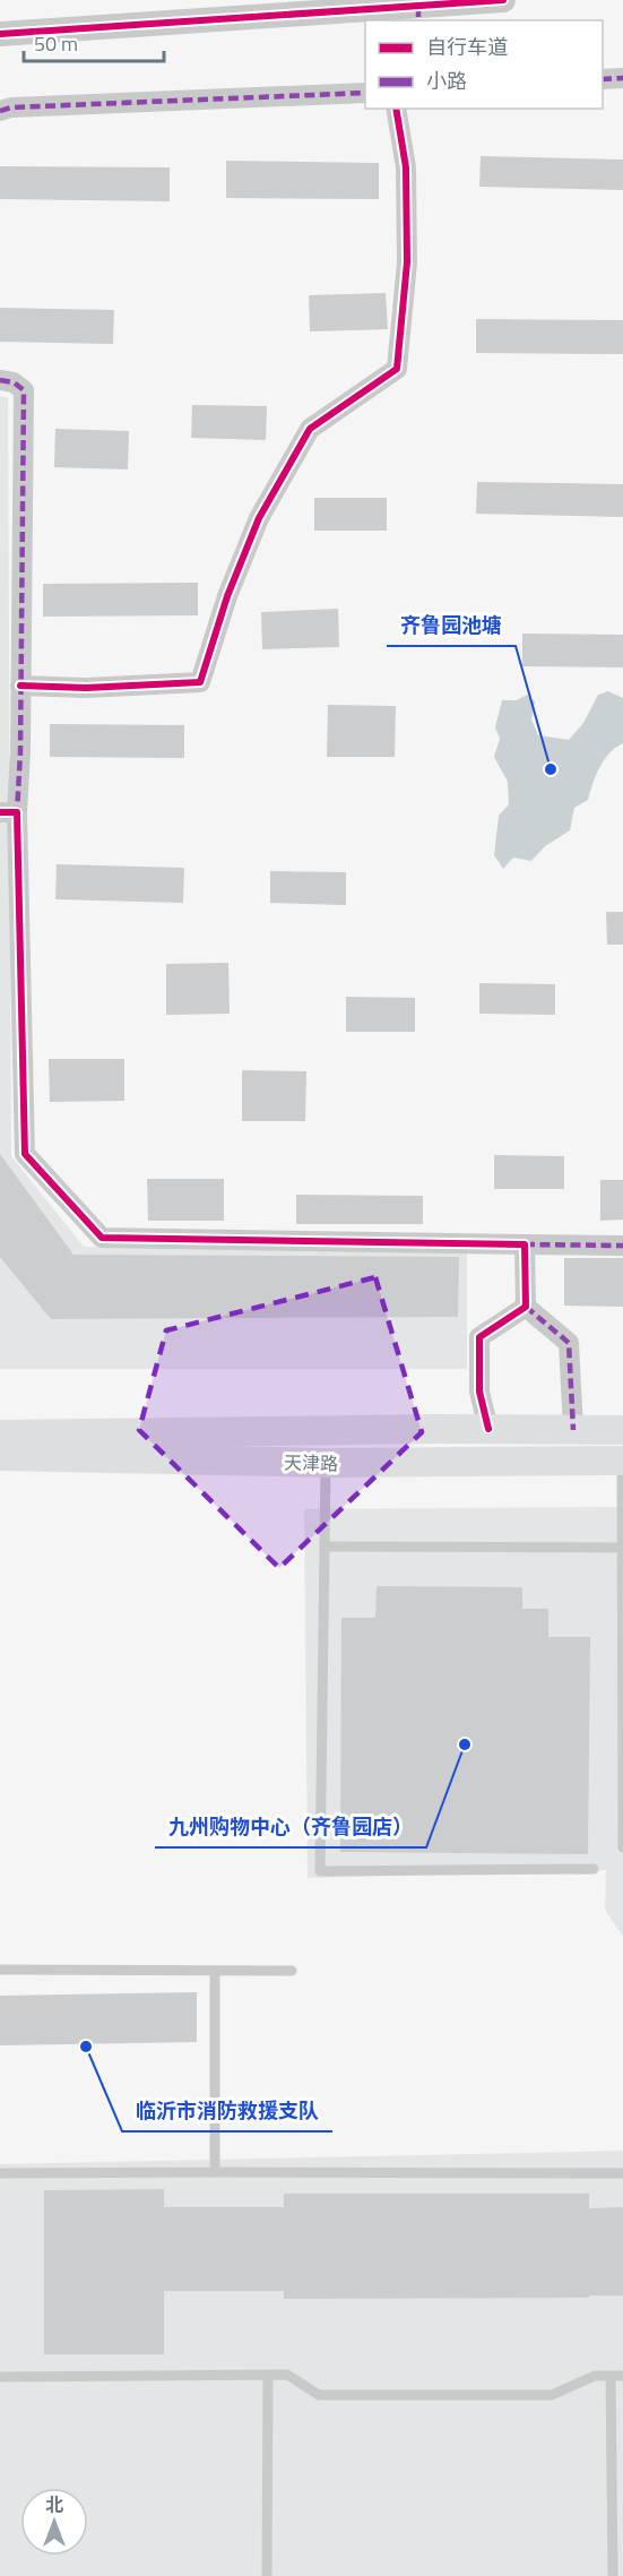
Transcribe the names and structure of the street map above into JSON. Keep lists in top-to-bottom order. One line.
{"streets":{"main road":["天津路"]},"places":["齐鲁园池塘","九州购物中心（齐鲁园店）","临沂市消防救援支队"],"legend":["自行车道","小路"],"scale_bar":"50 m","north":"top"}
